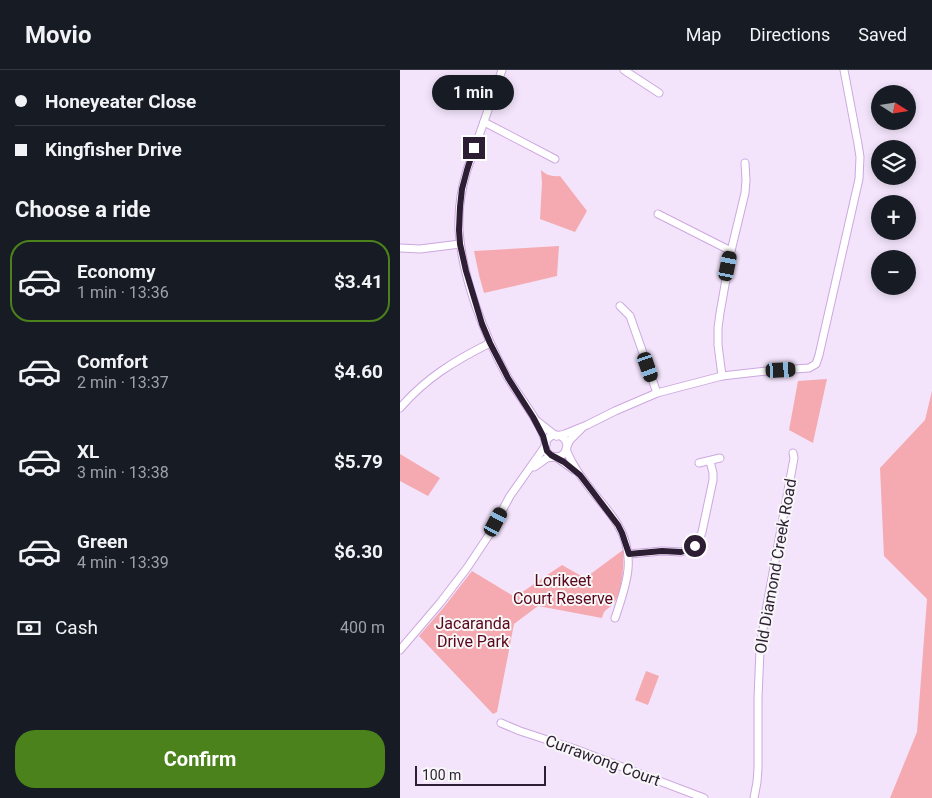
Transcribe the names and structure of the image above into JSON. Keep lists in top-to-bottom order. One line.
{"streets":{"street":["Old Diamond Creek Road","Currawong Court"]},"parks":["Lorikeet Court Reserve","Jacaranda Drive Park"],"scale_bar":"100 m","north":"right","page":{"header":"Movio","nav":["Map","Directions","Saved"],"banner":["Honeyeater Close","Kingfisher Drive"],"bubble":"1 min","map_buttons":["+","−"],"heading":"Choose a ride","list":[{"name":"Economy","note":"1 min · 13:36","value":"$3.41"},{"name":"Comfort","note":"2 min · 13:37","value":"$4.60"},{"name":"XL","note":"3 min · 13:38","value":"$5.79"},{"name":"Green","note":"4 min · 13:39","value":"$6.30"}],"pay":["Cash","400 m"],"buttons":"Confirm","scale":"100 m"}}
